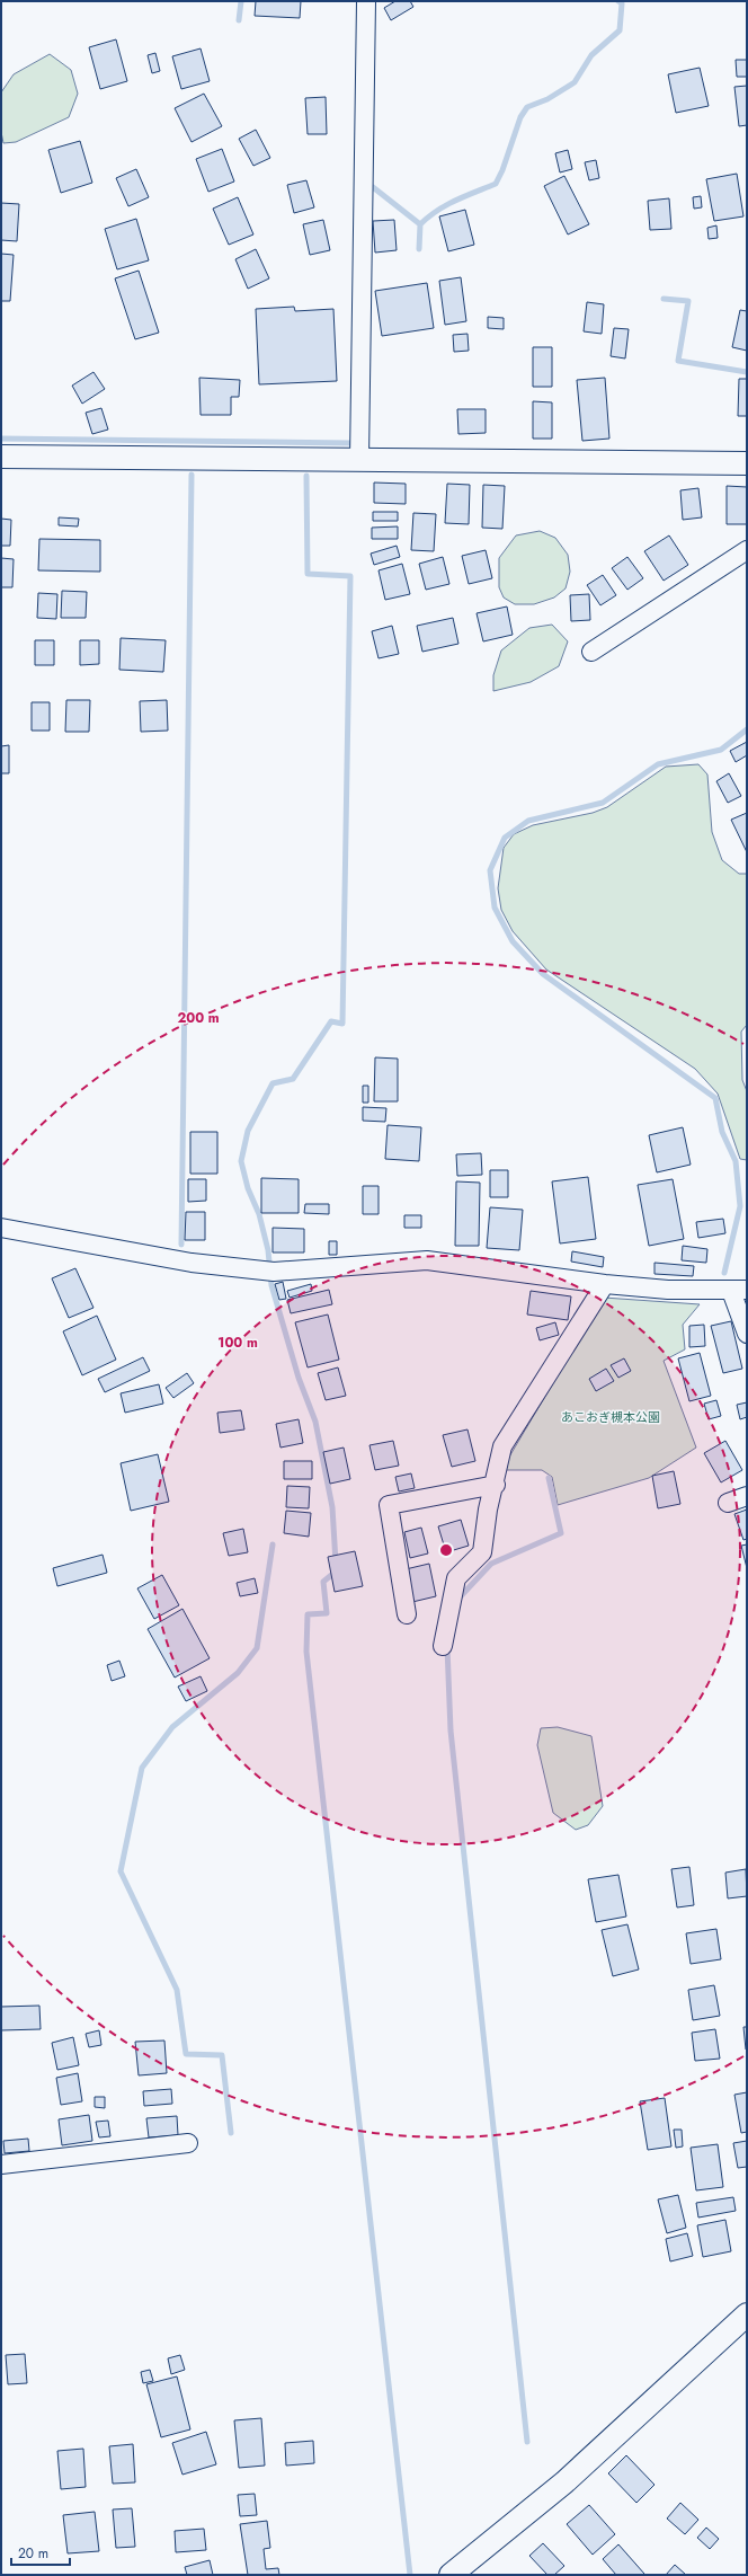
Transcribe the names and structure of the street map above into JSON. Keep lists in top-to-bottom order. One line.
{"parks":["あこおぎ槻本公園"],"scale_bar":"20 m","rings":["200 m","100 m"]}
